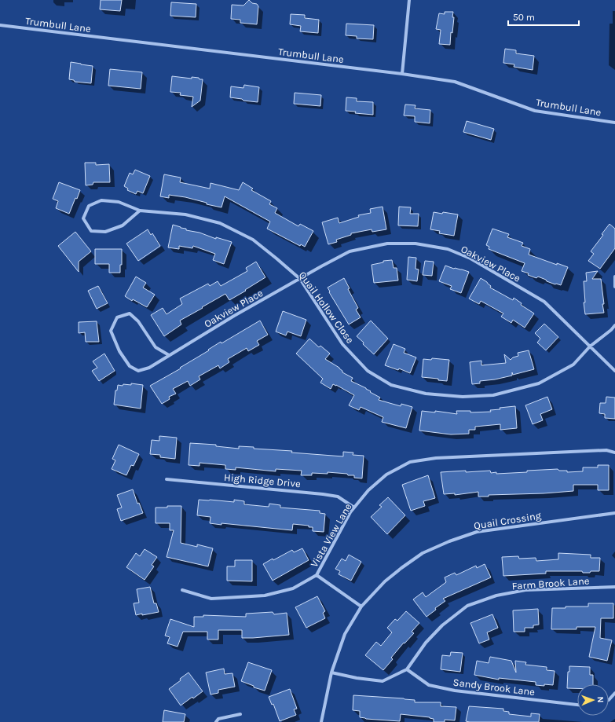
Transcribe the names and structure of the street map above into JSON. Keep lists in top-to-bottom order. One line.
{"streets":{"street":["Trumbull Lane","Oakview Place","Quail Hollow Close","High Ridge Drive","Quail Crossing","Vista View Lane","Farm Brook Lane","Sandy Brook Lane"]},"crossings":[["Oakview Place","Quail Hollow Close"],["High Ridge Drive","Vista View Lane"],["Quail Crossing","Farm Brook Lane"],["Farm Brook Lane","Sandy Brook Lane"]],"scale_bar":"50 m","north":"right"}
